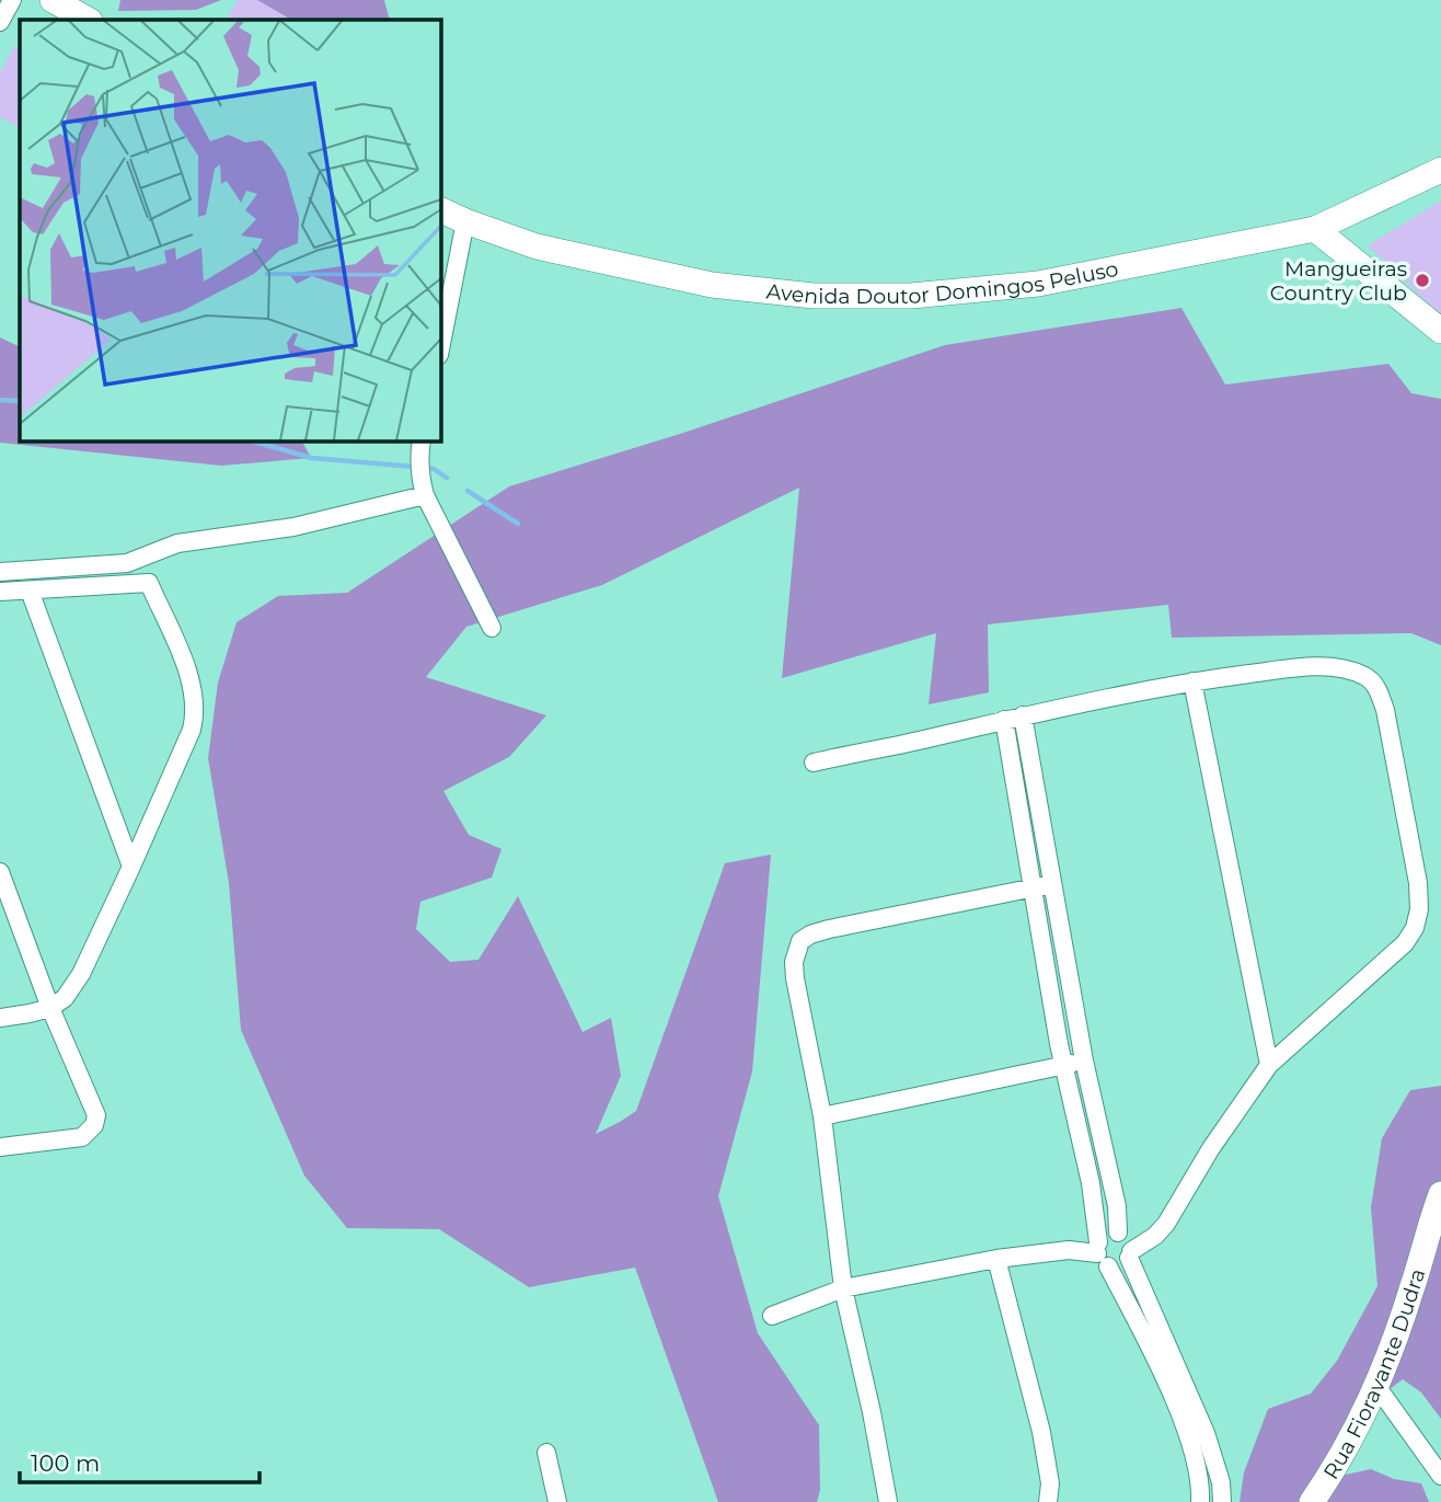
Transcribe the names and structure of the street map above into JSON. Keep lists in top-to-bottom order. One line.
{"streets":{"street":["Avenida Doutor Domingos Peluso","Rua Fioravante Dudra"]},"places":["Mangueiras Country Club"],"scale_bar":"100 m"}
